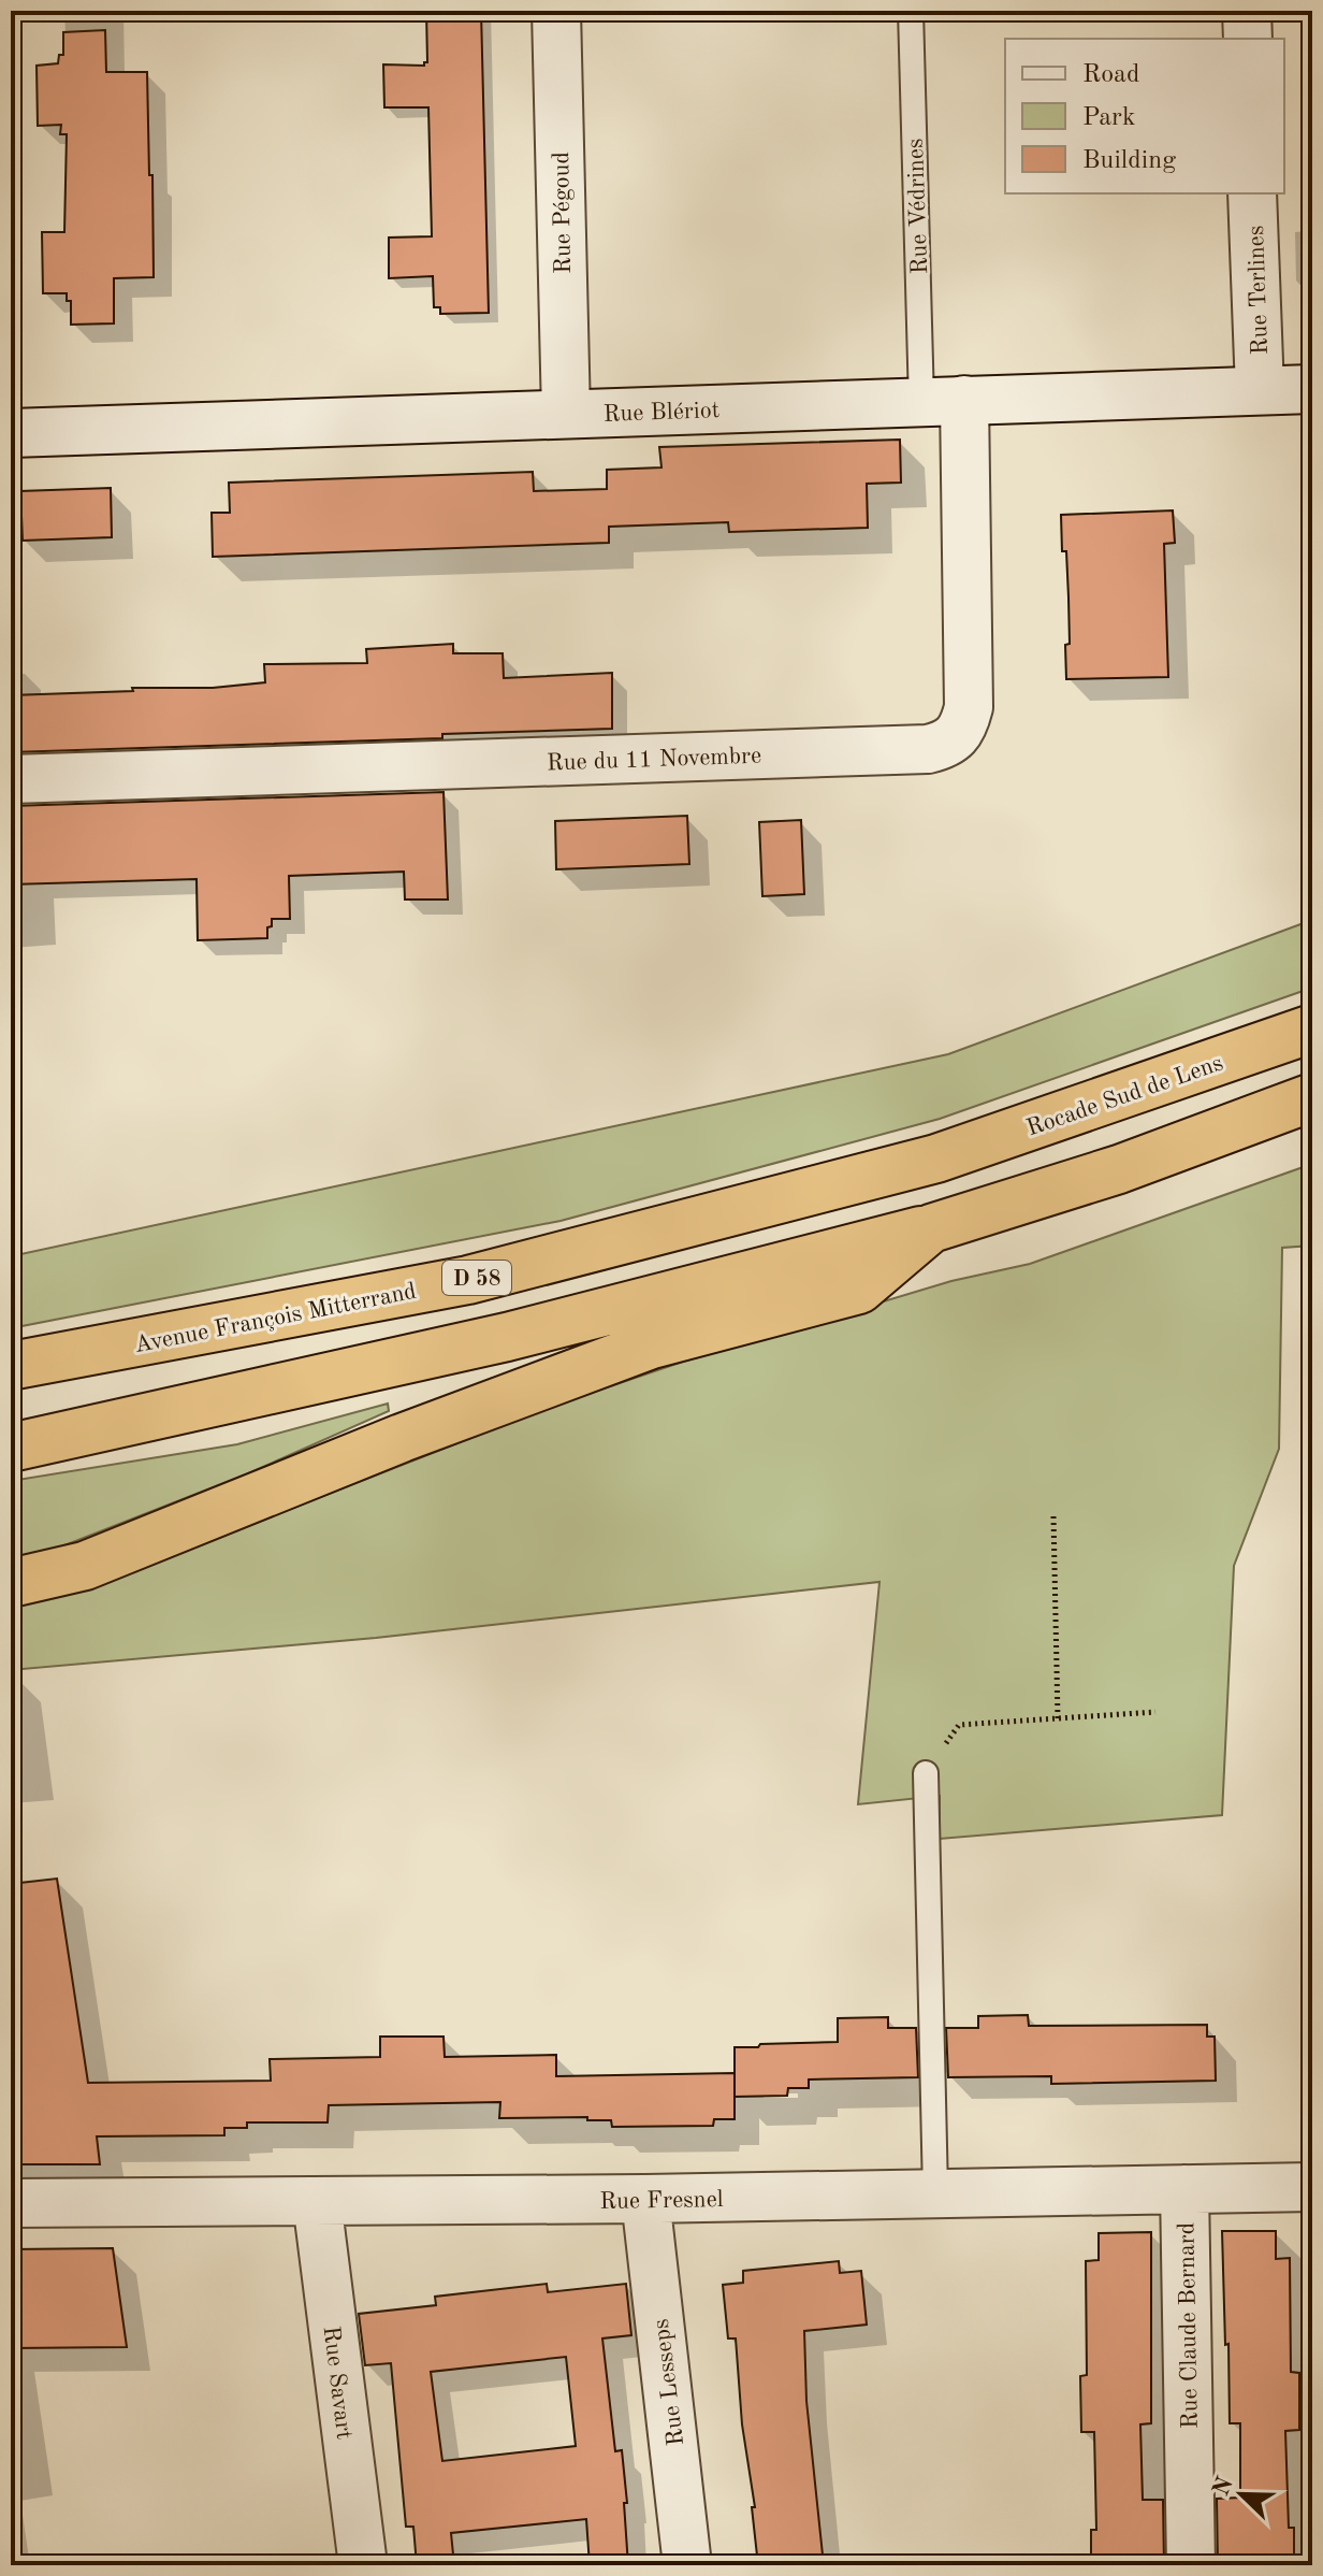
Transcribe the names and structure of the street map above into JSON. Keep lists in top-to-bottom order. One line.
{"streets":{"highway":["Rocade Sud de Lens","D 58","Avenue François Mitterrand"],"street":["Rue Pégoud","Rue Terlines","Rue Blériot","Rue du 11 Novembre","Rue Fresnel","Rue Claude Bernard","Rue Savart","Rue Lesseps"],"lane":["Rue Védrines"]},"crossings":[["Rue Védrines","Rue Blériot"],["Rue Védrines","Rue du 11 Novembre"],["Rue Pégoud","Rue Blériot"],["Rue Terlines","Rue Blériot"],["Rue Blériot","Rue du 11 Novembre"],["Rocade Sud de Lens","Avenue François Mitterrand"],["Rue Fresnel","Rue Claude Bernard"],["Rue Fresnel","Rue Savart"],["Rue Fresnel","Rue Lesseps"]],"legend":["Road","Park","Building"],"north":"top left"}
